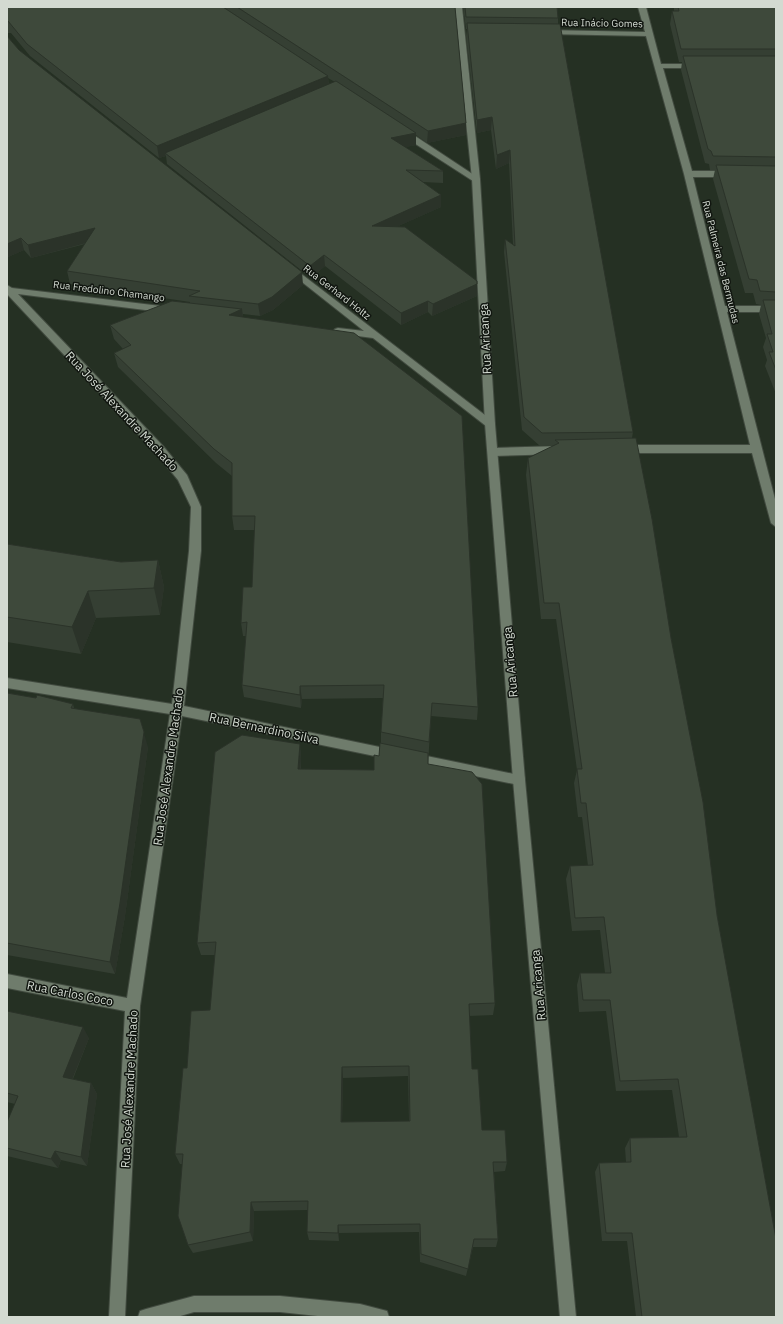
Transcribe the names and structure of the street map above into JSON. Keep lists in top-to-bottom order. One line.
{"streets":{"street":["Rua Inácio Gomes","Rua Palmeira das Bermudas","Rua Fredolino Chamango","Rua Gerhard Holtz","Rua Aricanga","Rua José Alexandre Machado","Rua Bernardino Silva","Rua Carlos Coco"]},"crossings":[["Rua Inácio Gomes","Rua Palmeira das Bermudas"],["Rua Fredolino Chamango","Rua José Alexandre Machado"],["Rua Gerhard Holtz","Rua Aricanga"],["Rua Aricanga","Rua Bernardino Silva"],["Rua José Alexandre Machado","Rua Bernardino Silva"],["Rua José Alexandre Machado","Rua Carlos Coco"]]}
